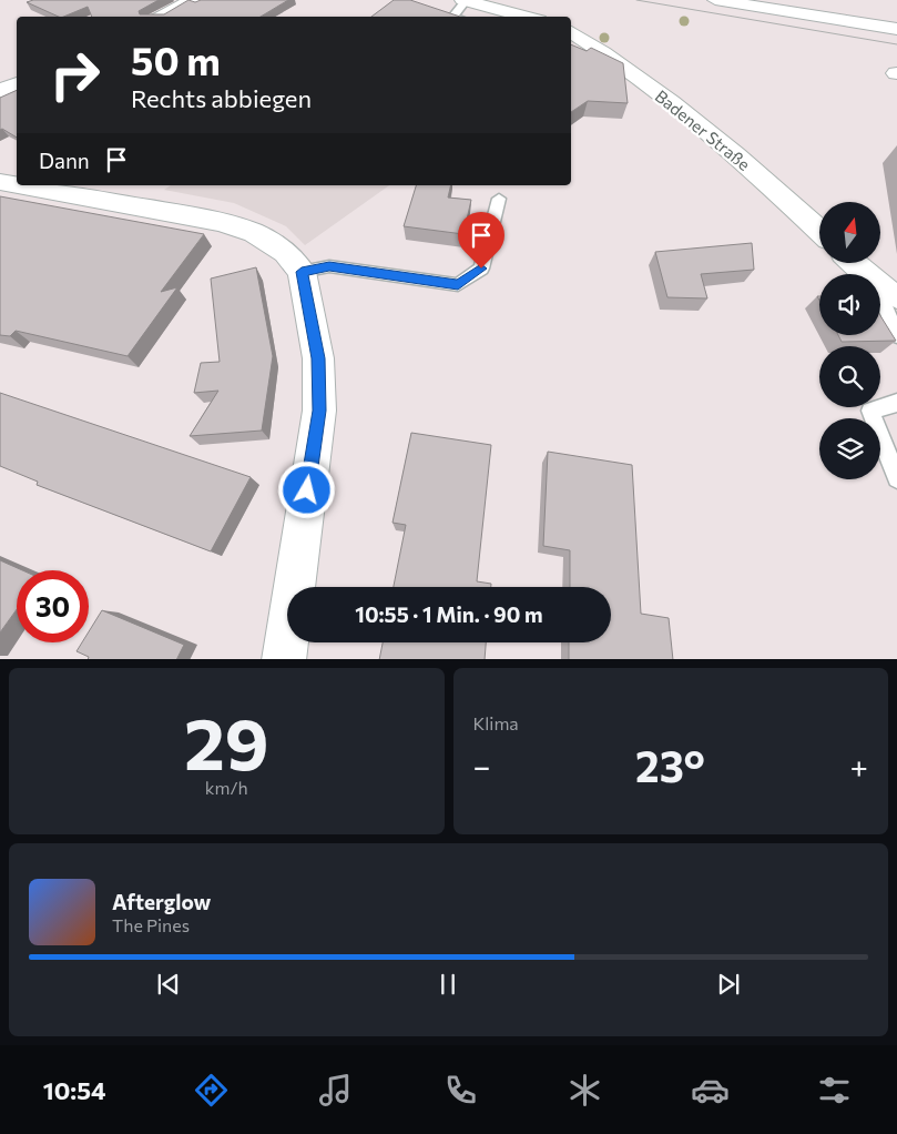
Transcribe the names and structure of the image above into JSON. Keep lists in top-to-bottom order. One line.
{"streets":{"street":["Badener Straße"]},"north":"top","page":{"turn":["50 m","Rechts abbiegen"],"then":"Dann","limit":"30","trip":"10:55 · 1 Min. · 90 m","tile":[["29","km/h"],"Klima"],"heat":["−","23°","+"],"song":["Afterglow","The Pines"],"tabs":"10:54"}}
